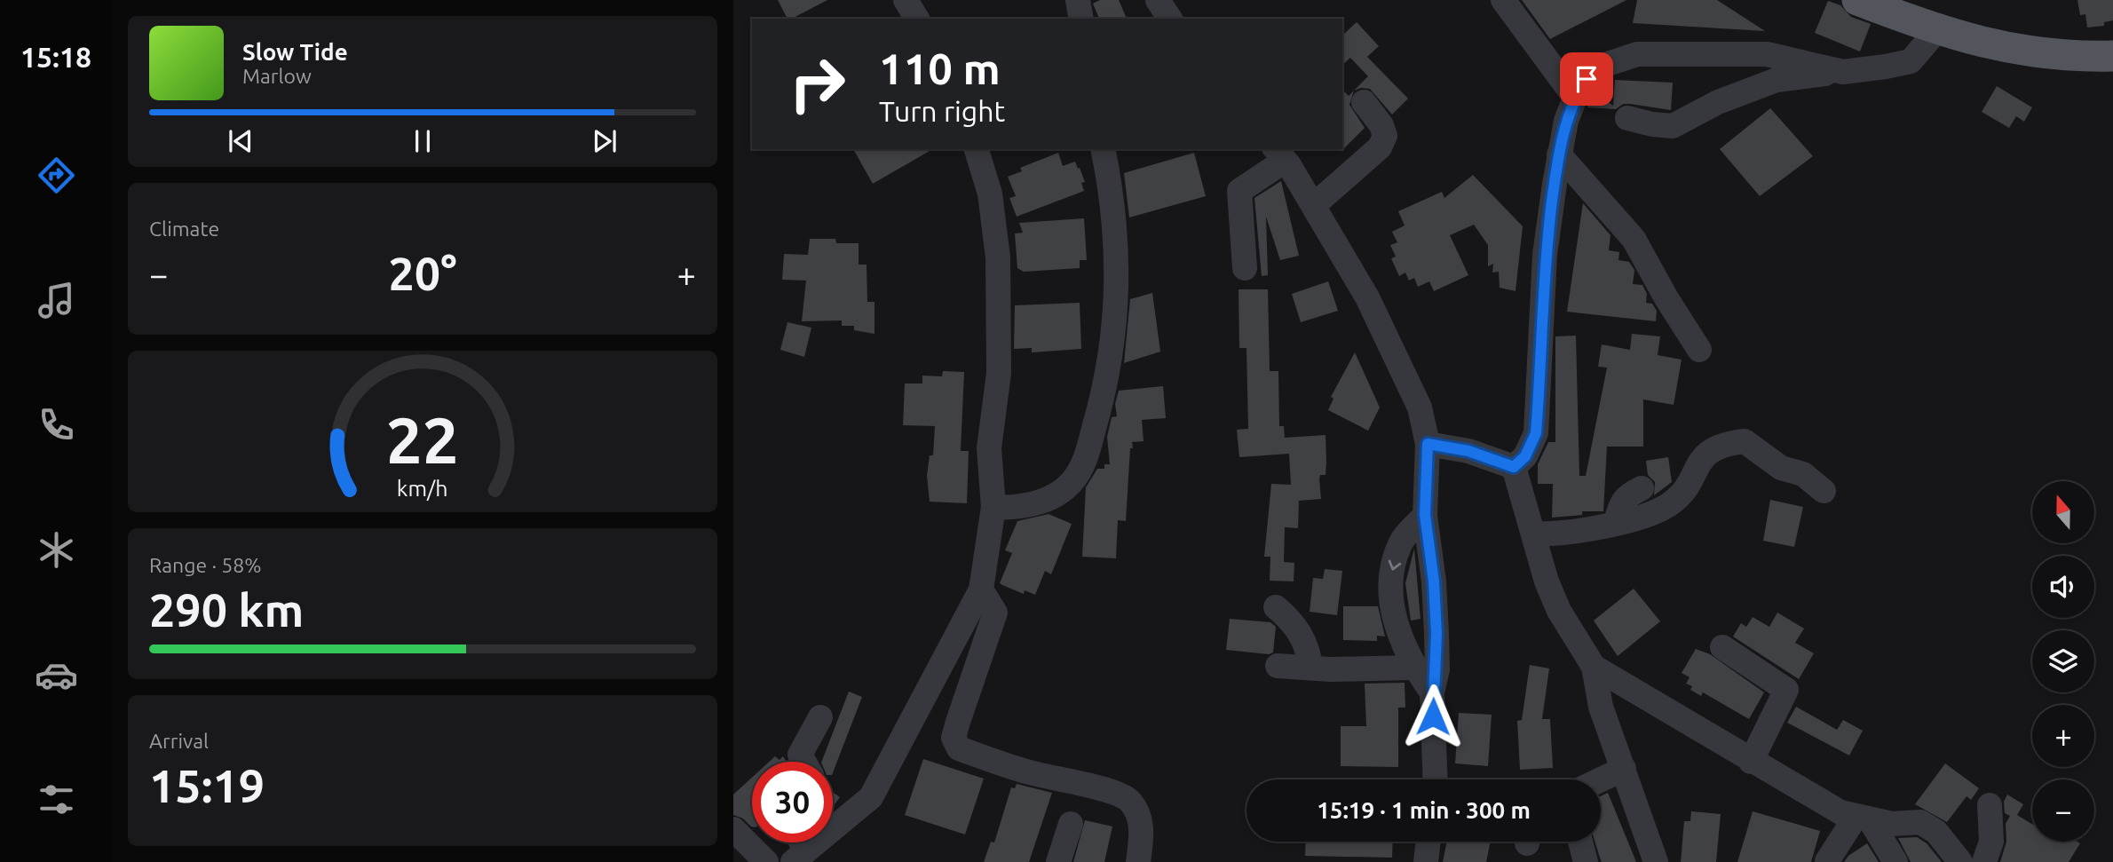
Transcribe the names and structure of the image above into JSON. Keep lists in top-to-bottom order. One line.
{"north":"top","page":{"tabs":"15:18","turn":["110 m","Turn right"],"song":["Slow Tide","Marlow"],"tile":["Climate",["Range · 58%","290 km"],["Arrival","15:19"]],"heat":["−","20°","+"],"map_buttons":["+","−"],"limit":"30","trip":"15:19 · 1 min · 300 m","gauge":["22","km/h"]}}
